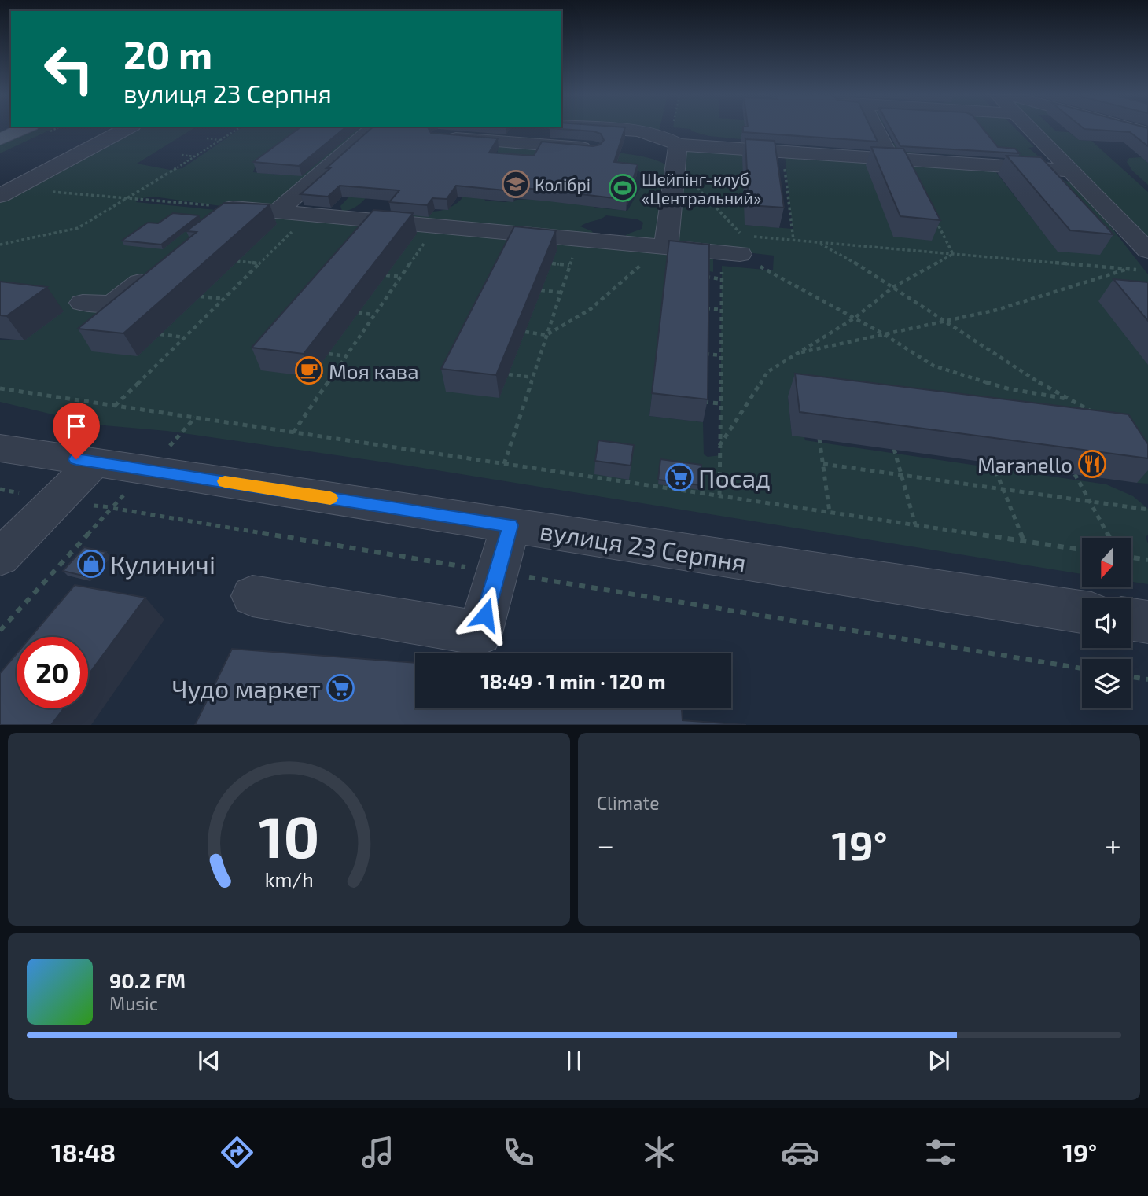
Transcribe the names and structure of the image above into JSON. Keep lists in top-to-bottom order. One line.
{"streets":{"street":["вулиця 23 Серпня"]},"places":{"school or university":["Колібрі"],"sports":["Шейпінг-клуб «Центральний»"],"cafe":["Моя кава"],"restaurant":["Maranello"],"supermarket":["Посад","Чудо маркет"],"shop":["Кулиничі"]},"north":"bottom","page":{"turn":["20 m","вулиця 23 Серпня"],"limit":"20","trip":"18:49 · 1 min · 120 m","tile":"Climate","heat":["−","19°","+"],"song":["90.2 FM","Music"],"tabs":["18:48","19°"],"gauge":["10","km/h"]}}
